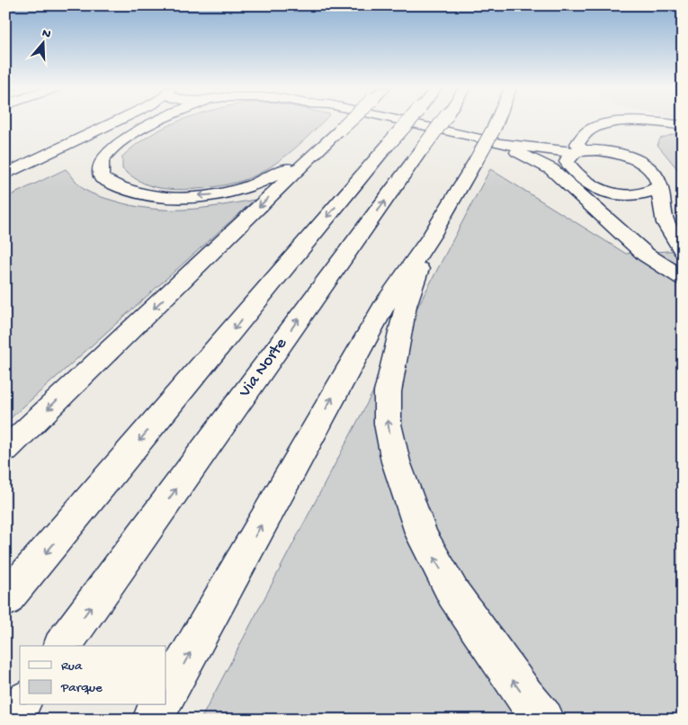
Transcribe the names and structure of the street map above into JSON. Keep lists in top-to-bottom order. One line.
{"streets":{"main road":["Via Norte"]},"legend":["Rua","Parque"],"north":"top"}
